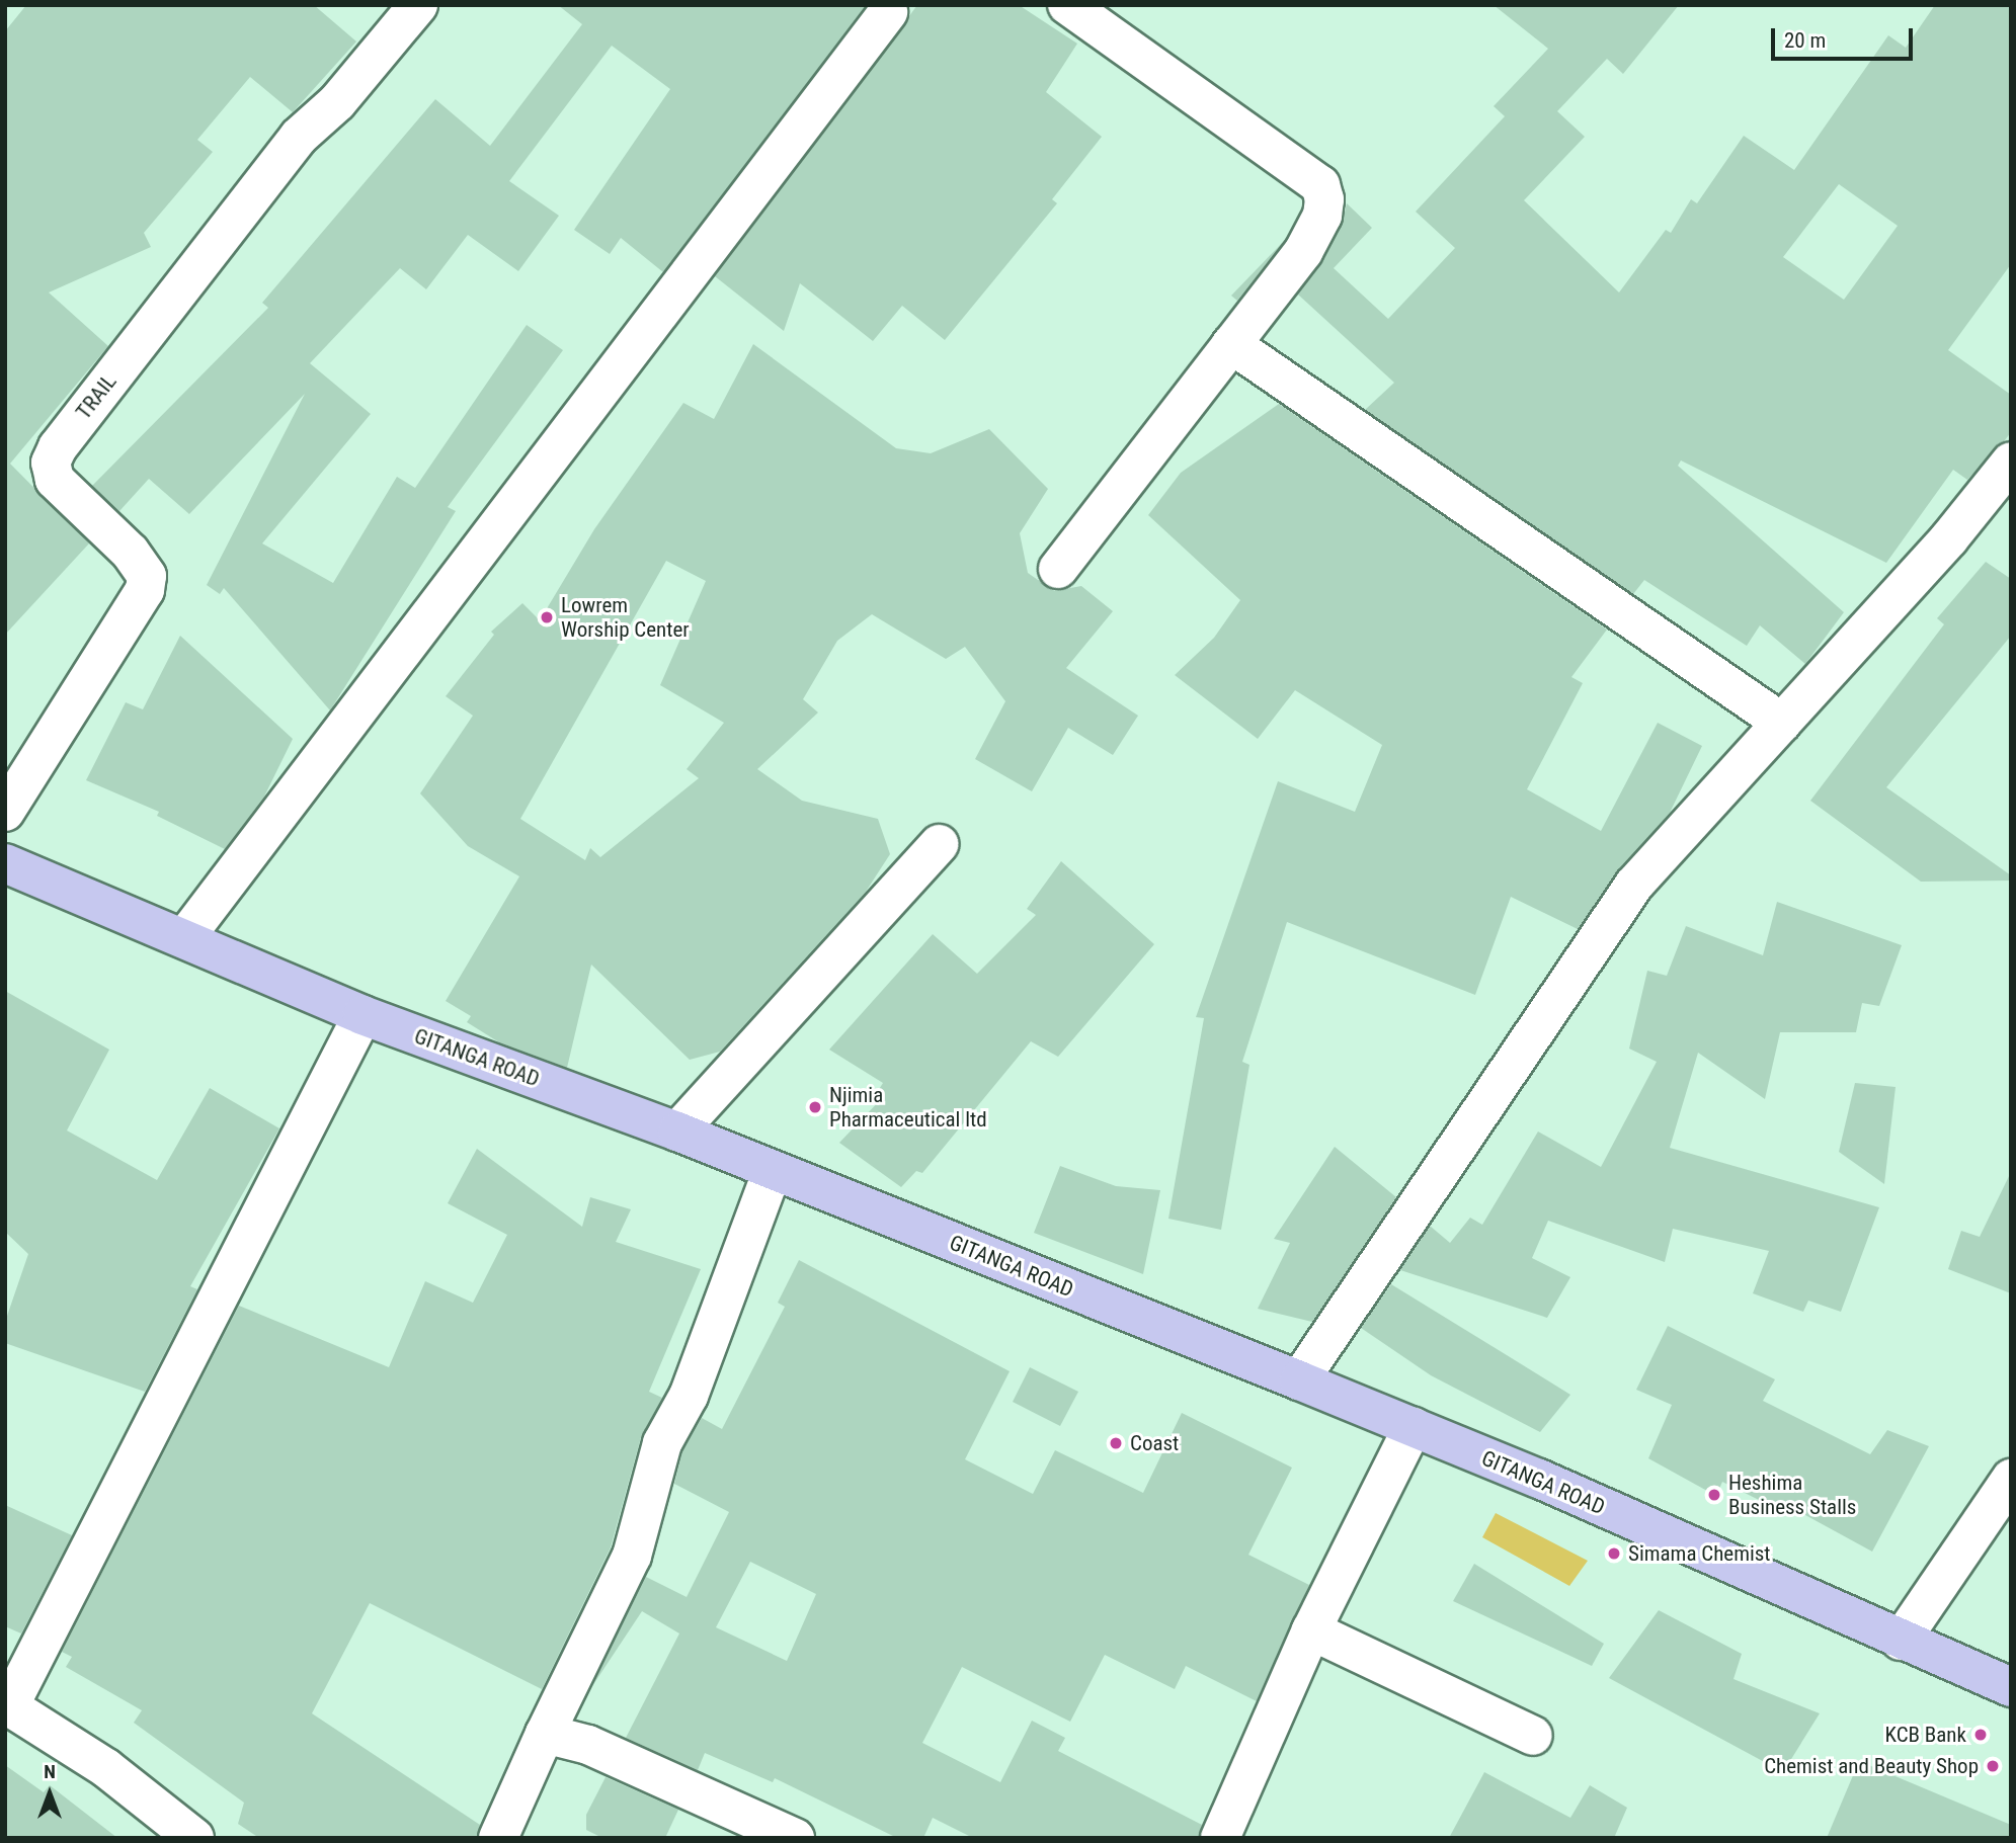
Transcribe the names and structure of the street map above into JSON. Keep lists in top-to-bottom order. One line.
{"streets":{"main road":["GITANGA ROAD"],"street":["TRAIL"]},"places":["Lowrem Worship Center","Njimia Pharmaceutical ltd","Coast","Heshima Business Stalls","Simama Chemist","KCB Bank","Chemist and Beauty Shop"],"scale_bar":"20 m","north":"top"}
